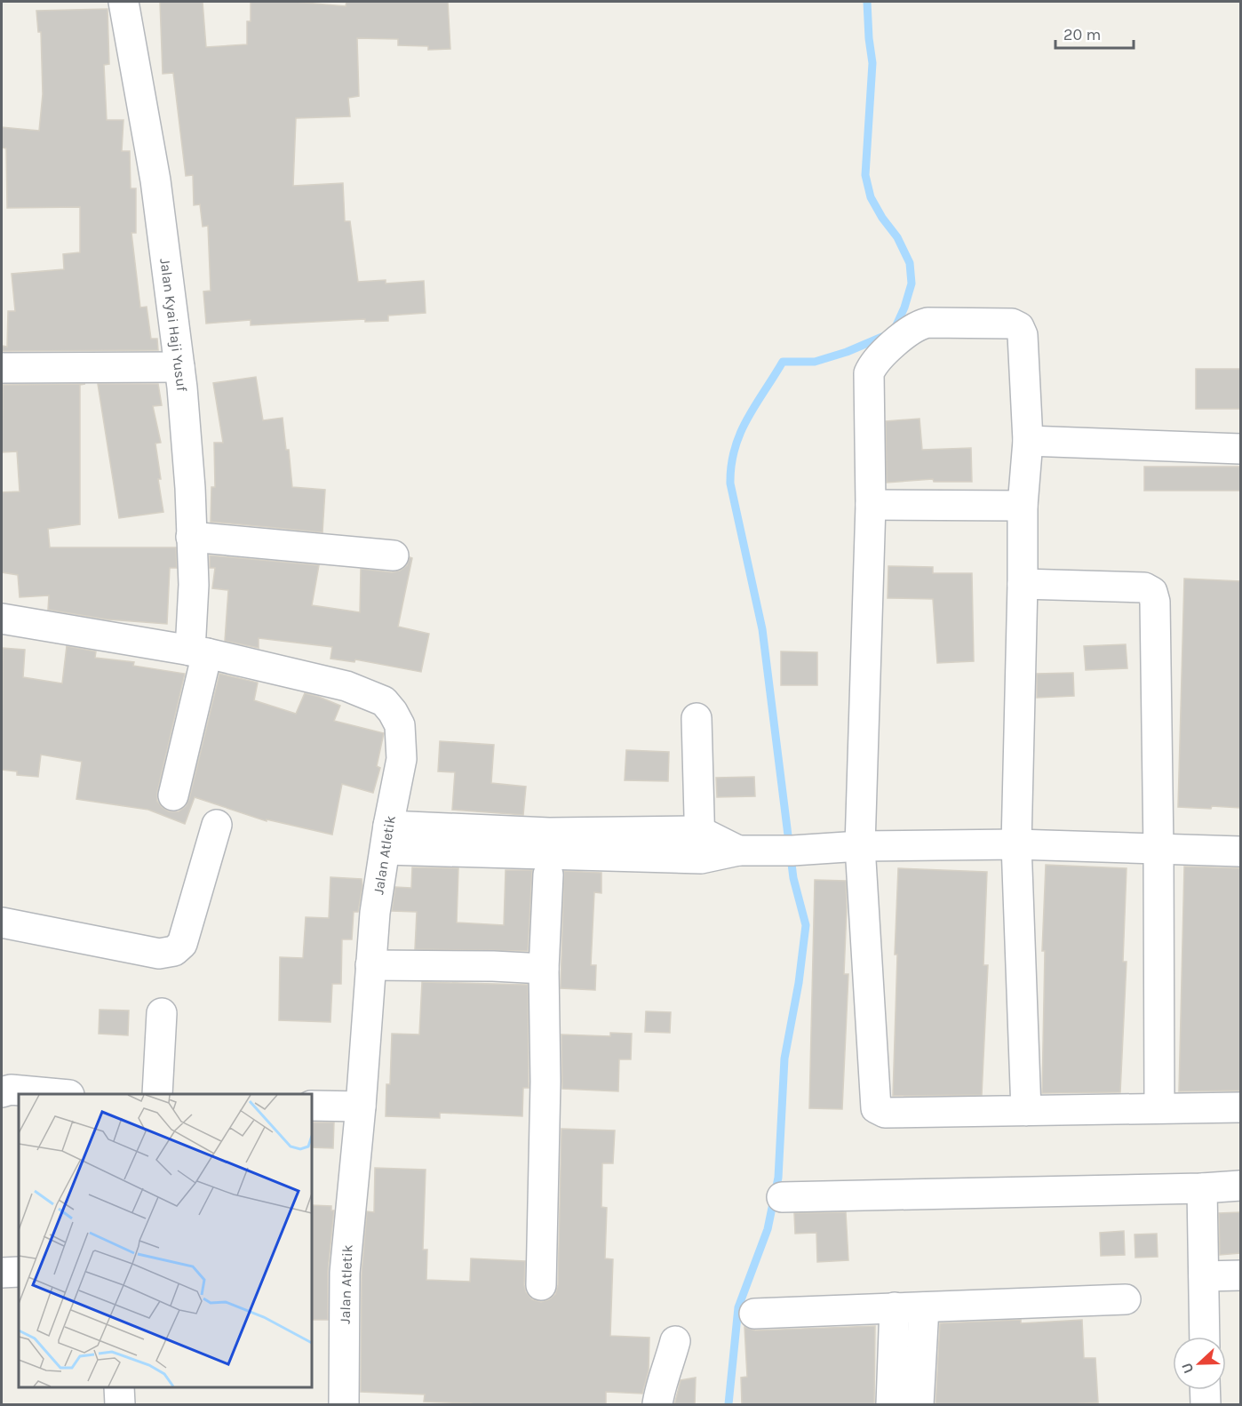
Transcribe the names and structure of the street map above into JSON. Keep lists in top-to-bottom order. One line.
{"streets":{"street":["Jalan Kyai Haji Yusuf","Jalan Atletik"]},"crossings":[["Jalan Kyai Haji Yusuf","Jalan Atletik"]],"scale_bar":"20 m","north":"left"}
